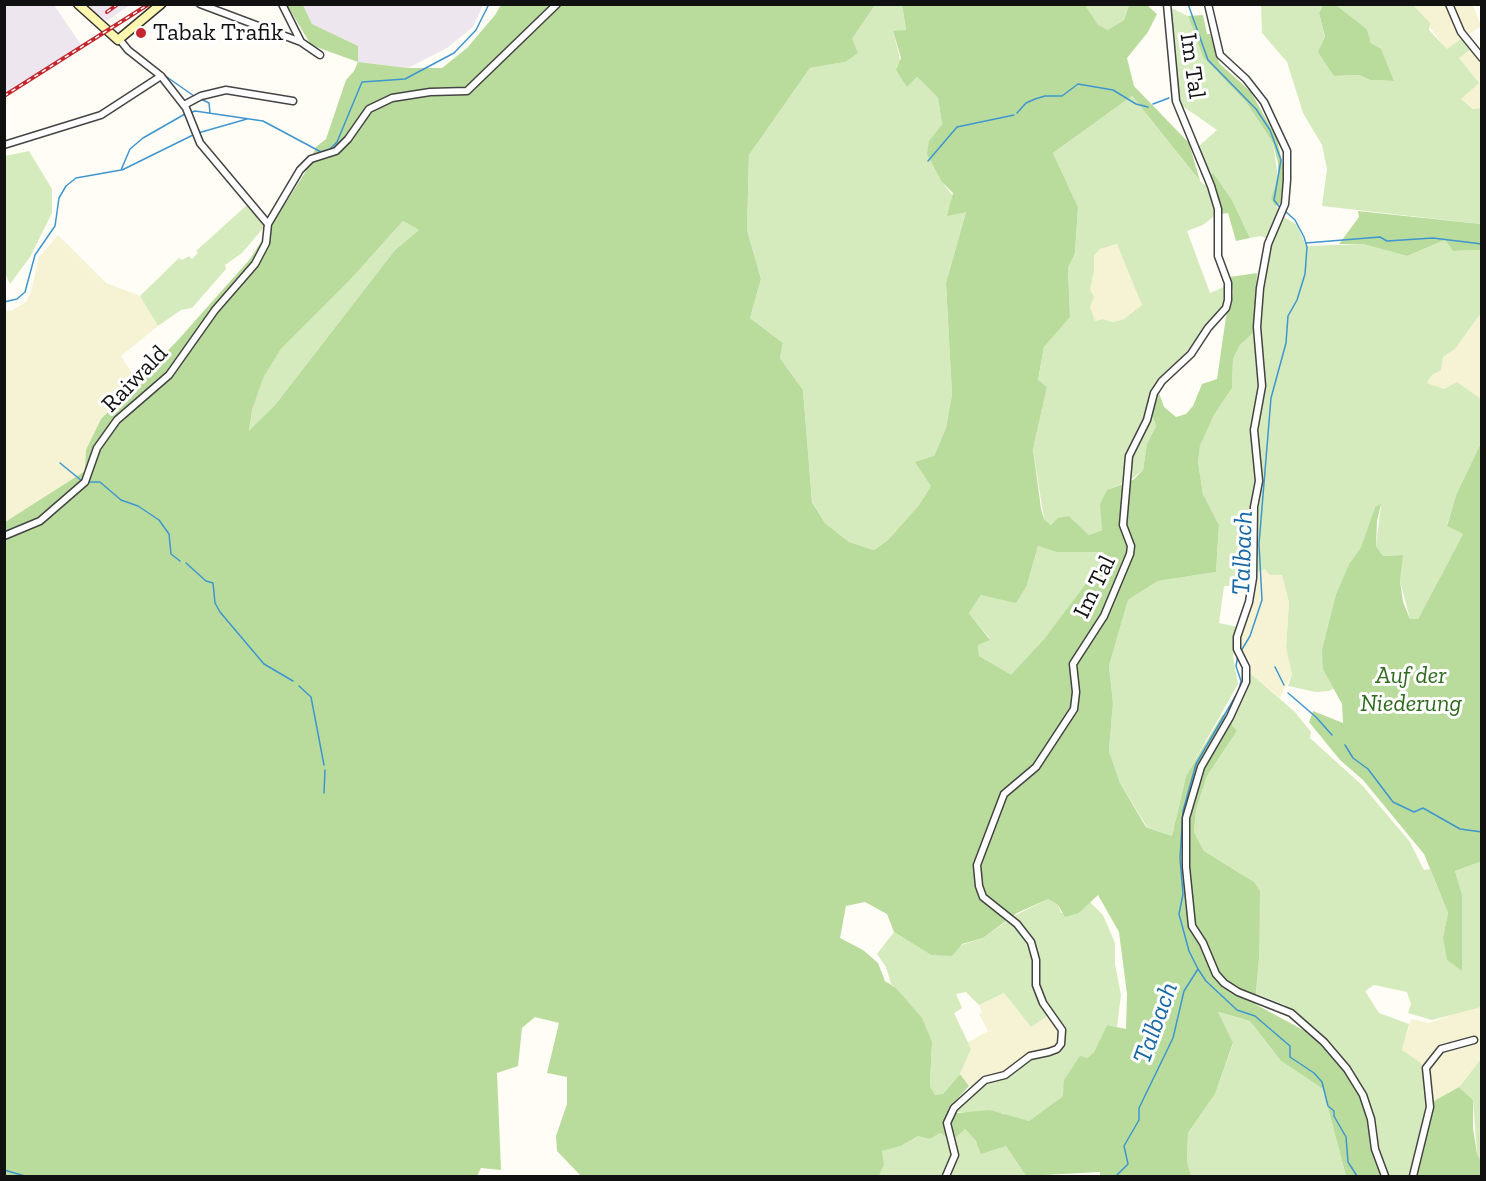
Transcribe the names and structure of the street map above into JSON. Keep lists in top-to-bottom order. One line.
{"streets":{"street":["Im Tal","Raiwald"]},"water":["Talbach"],"parks":["Auf der Niederung"],"places":["Tabak Trafik"]}
